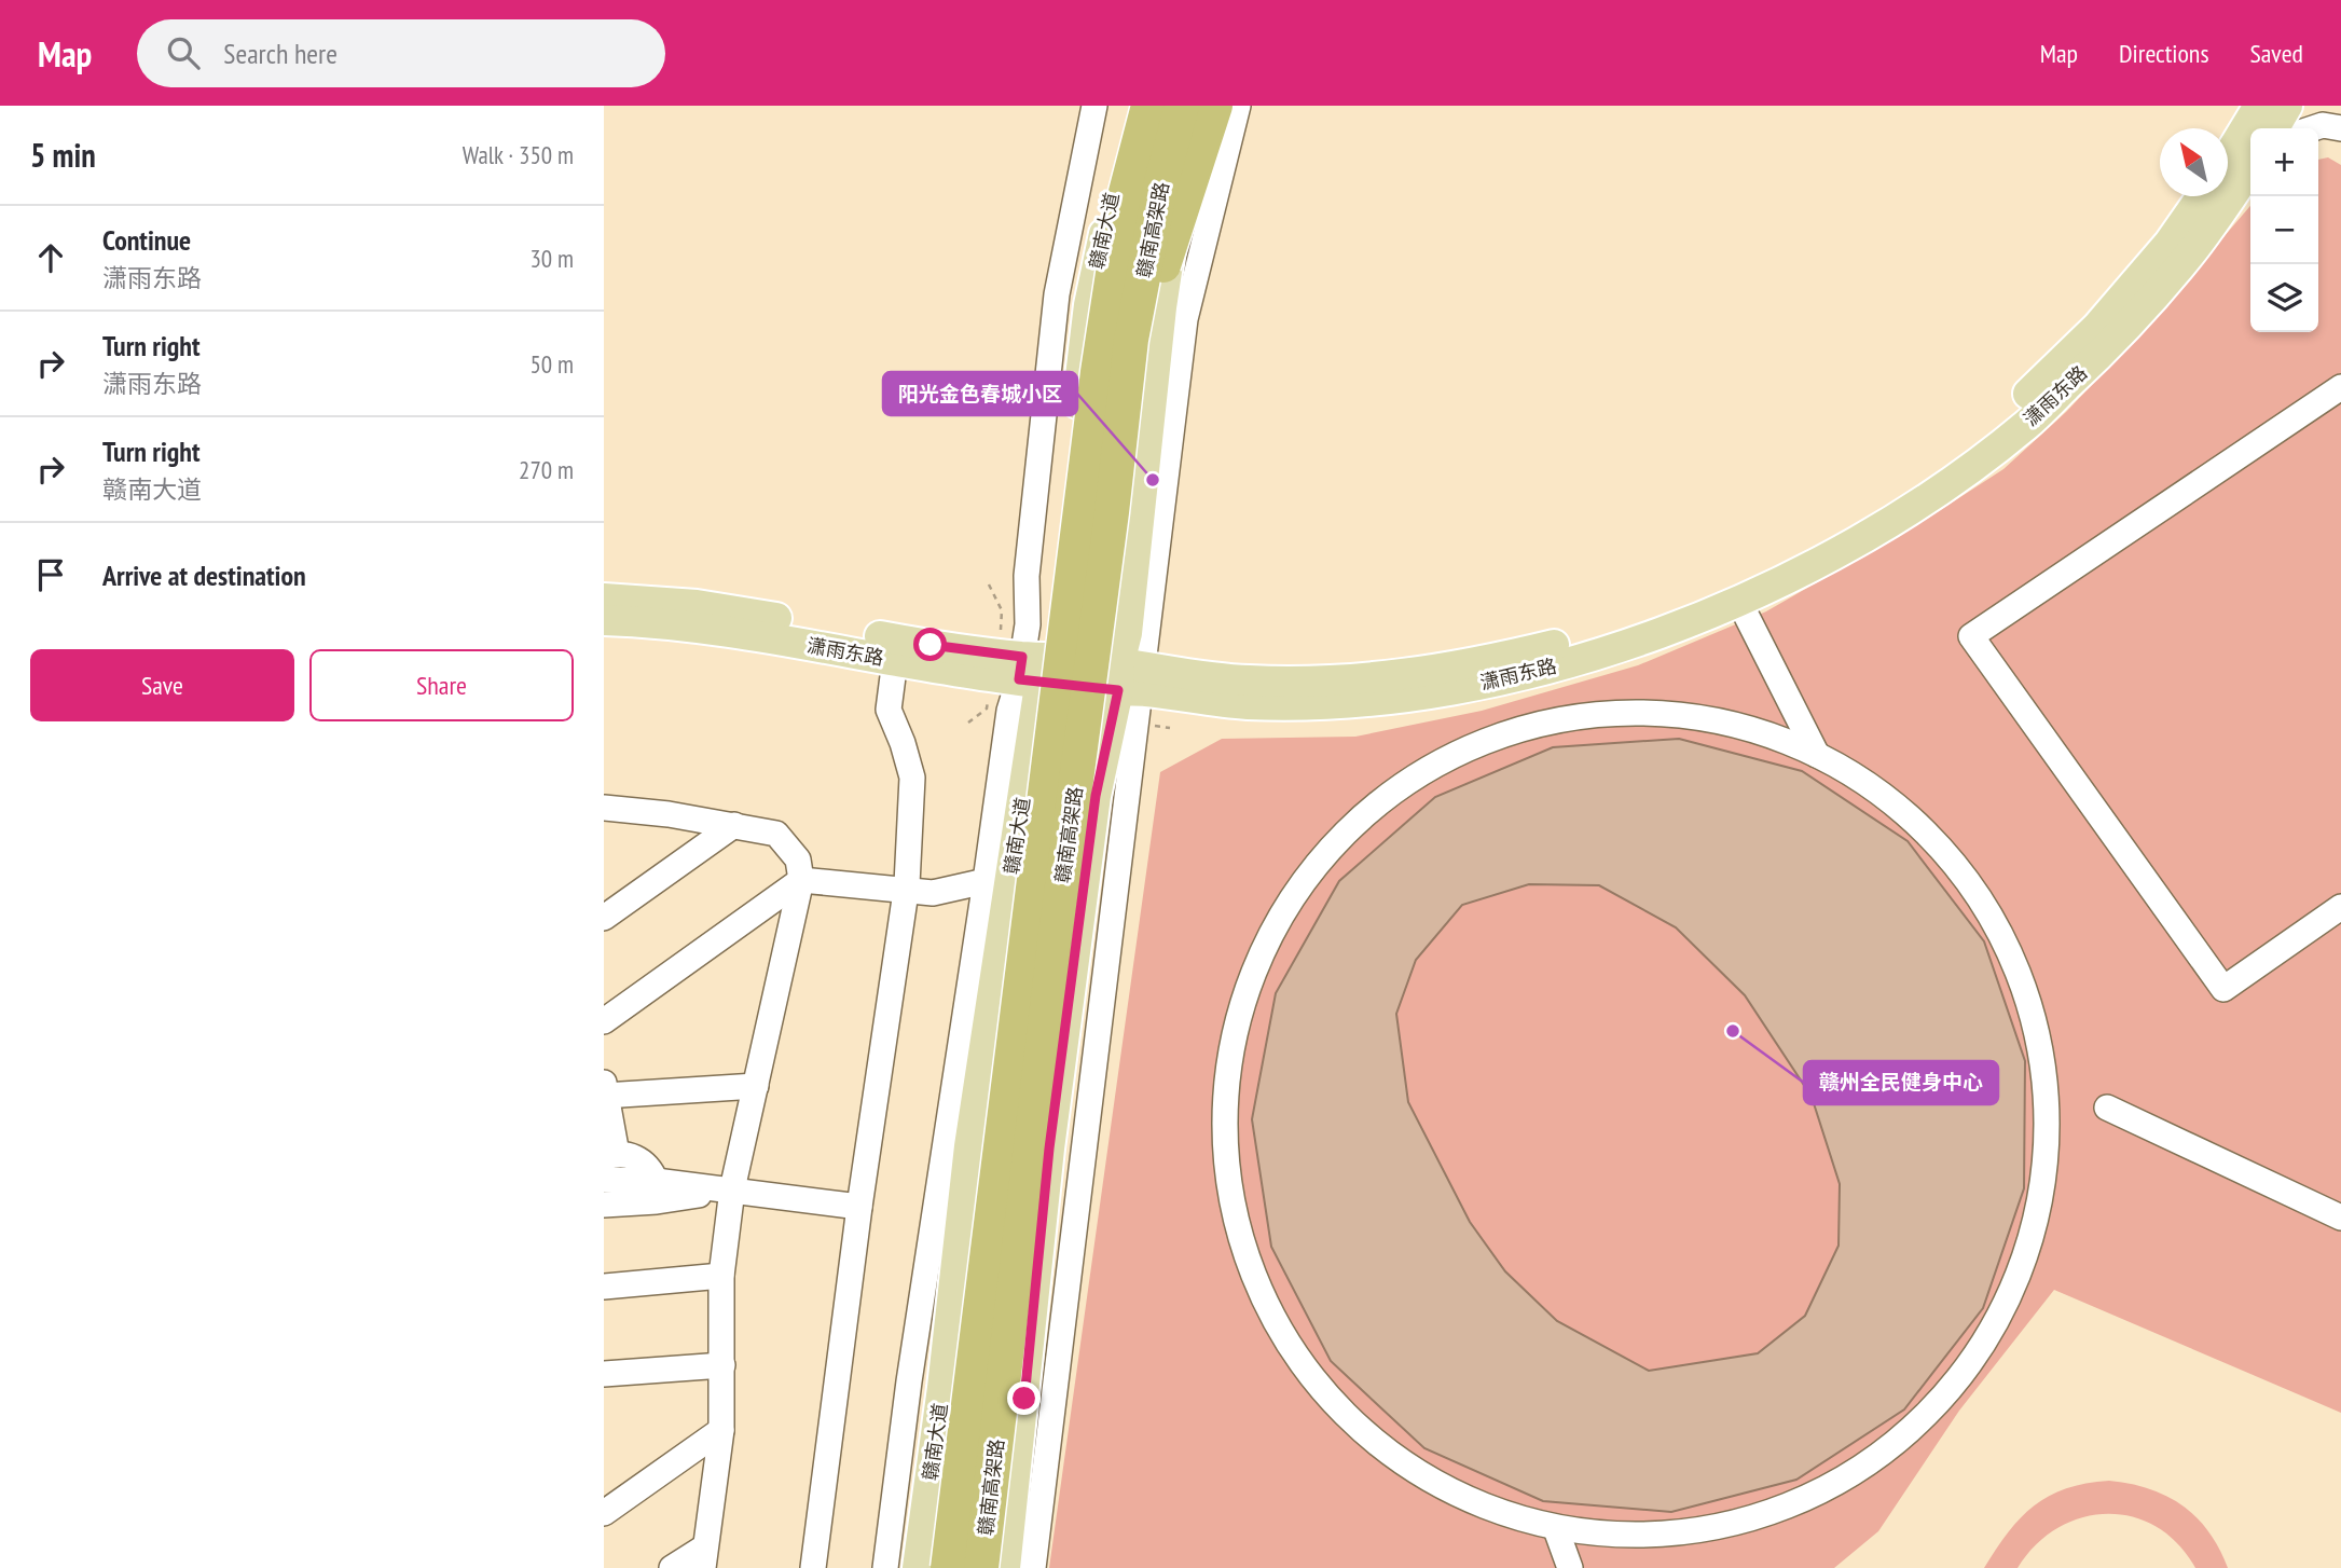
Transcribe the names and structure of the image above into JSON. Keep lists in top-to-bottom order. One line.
{"streets":{"highway":["赣南高架路"],"main road":["赣南大道","潇雨东路"]},"crossings":[["赣南大道","潇雨东路"]],"places":["阳光金色春城小区","赣州全民健身中心"],"north":"top left","page":{"header":"Map","search":"Search here","nav":["Map","Directions","Saved"],"heading":["5 min","Walk · 350 m"],"map_buttons":["+","−"],"list":[["Continue","潇雨东路","30 m"],["Turn right","潇雨东路","50 m"],["Turn right","赣南大道","270 m"],"Arrive at destination"],"buttons":["Save","Share"]}}
